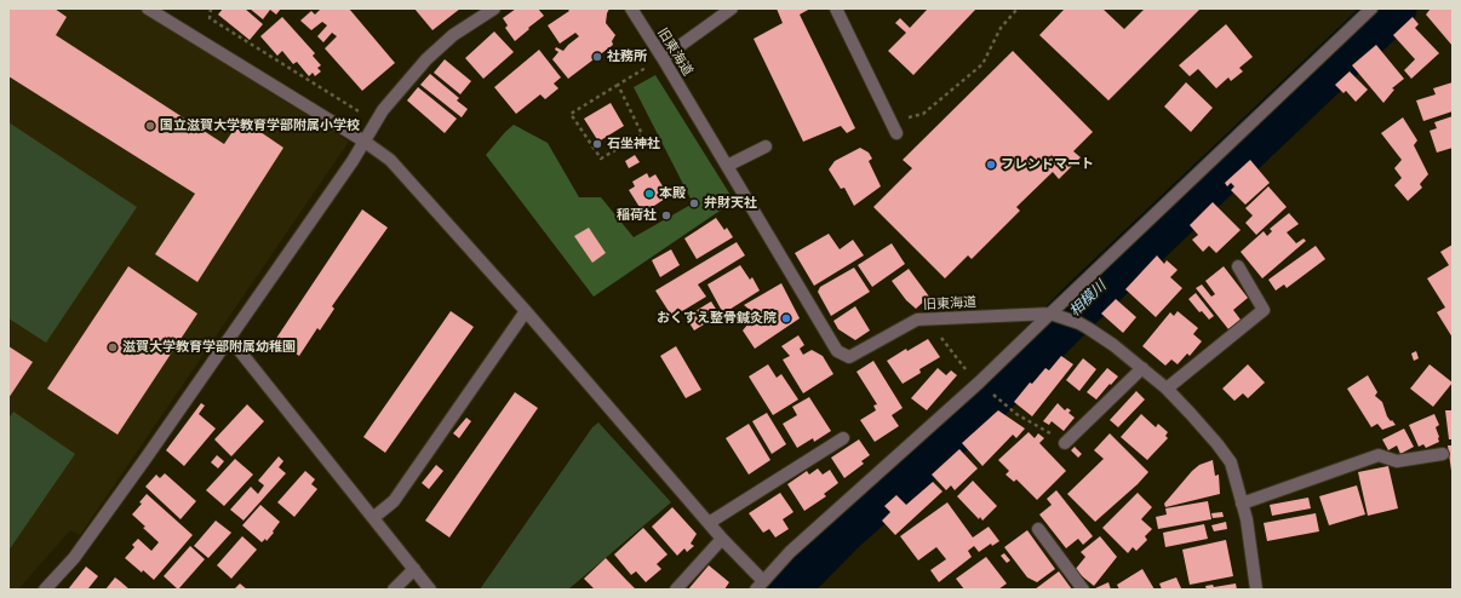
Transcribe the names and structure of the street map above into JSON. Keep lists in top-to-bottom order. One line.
{"streets":{"street":["旧東海道"]},"water":["相模川"],"places":["社務所","国立滋賀大学教育学部附属小学校","石坐神社","フレンドマート","本殿","弁財天社","稲荷社","おくすえ整骨鍼灸院","滋賀大学教育学部附属幼稚園"]}
